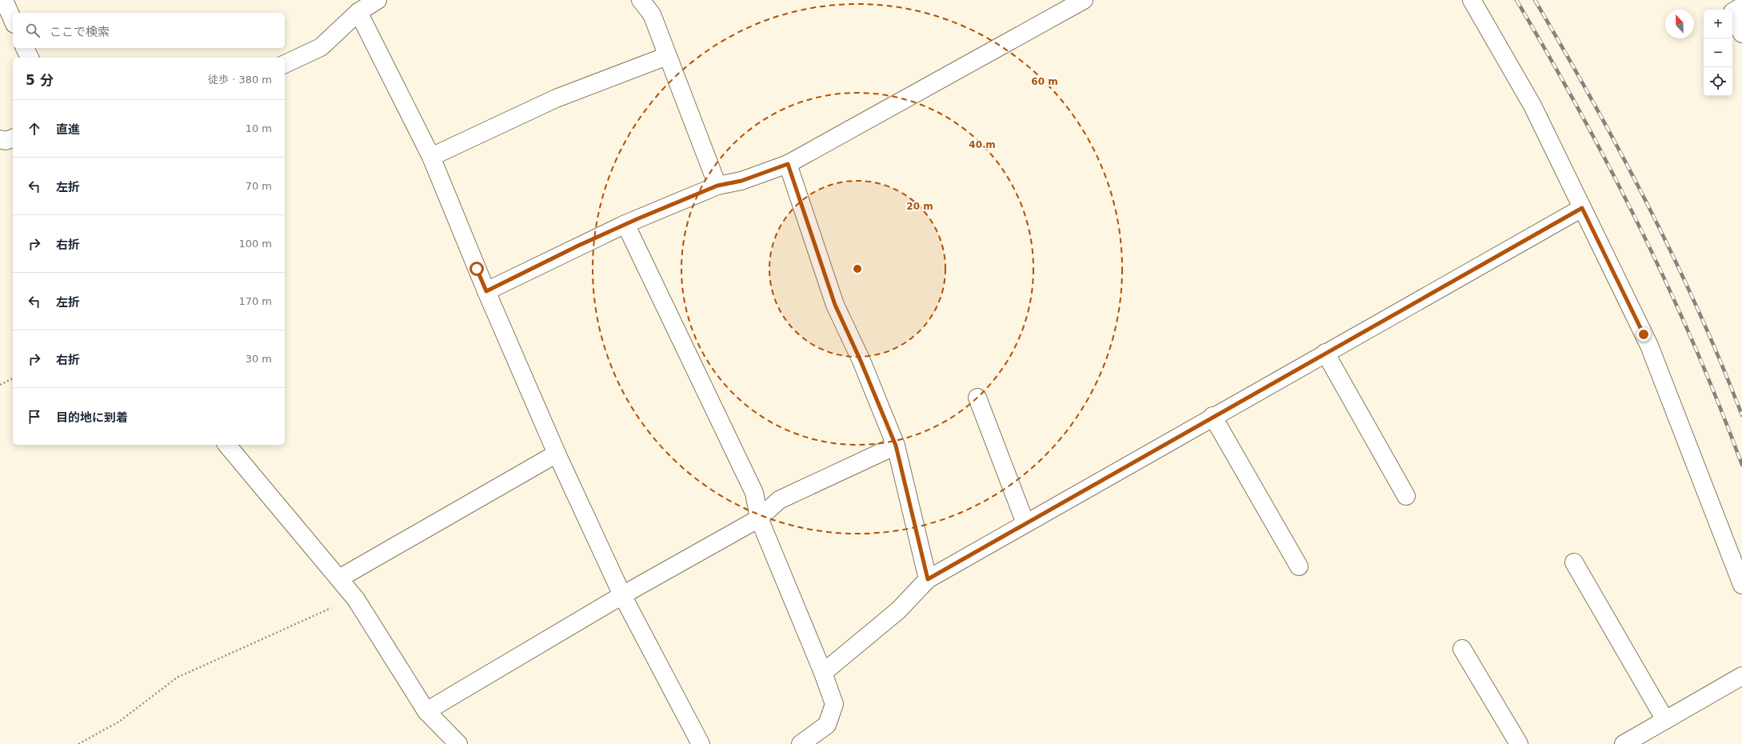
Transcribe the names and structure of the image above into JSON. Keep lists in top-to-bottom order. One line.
{"north":"top","page":{"map_buttons":["+","−"],"search":"ここで検索","heading":["5 分","徒歩 · 380 m"],"list":[["直進","10 m"],["左折","70 m"],["右折","100 m"],["左折","170 m"],["右折","30 m"],"目的地に到着"]},"rings":["60 m","40 m","20 m"]}
